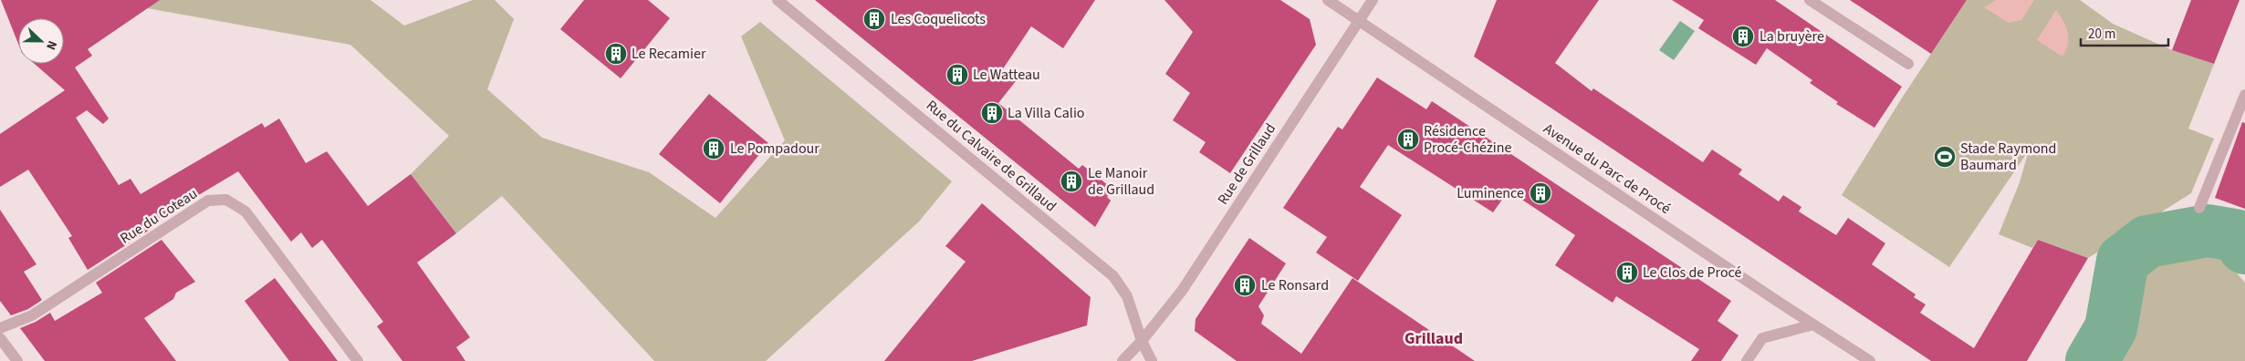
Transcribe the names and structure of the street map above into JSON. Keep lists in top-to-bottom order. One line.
{"streets":{"street":["Rue du Calvaire de Grillaud","Rue de Grillaud","Avenue du Parc de Procé","Rue du Coteau"]},"crossings":[["Rue du Calvaire de Grillaud","Rue de Grillaud"],["Rue de Grillaud","Avenue du Parc de Procé"]],"districts":["Grillaud"],"places":{"building":["Les Coquelicots","La bruyère","Le Recamier","Le Watteau","La Villa Calio","Résidence Procé-Chézine","Le Pompadour","Le Manoir de Grillaud","Luminence","Le Clos de Procé","Le Ronsard"],"sports":["Stade Raymond Baumard"]},"scale_bar":"20 m","north":"right"}
